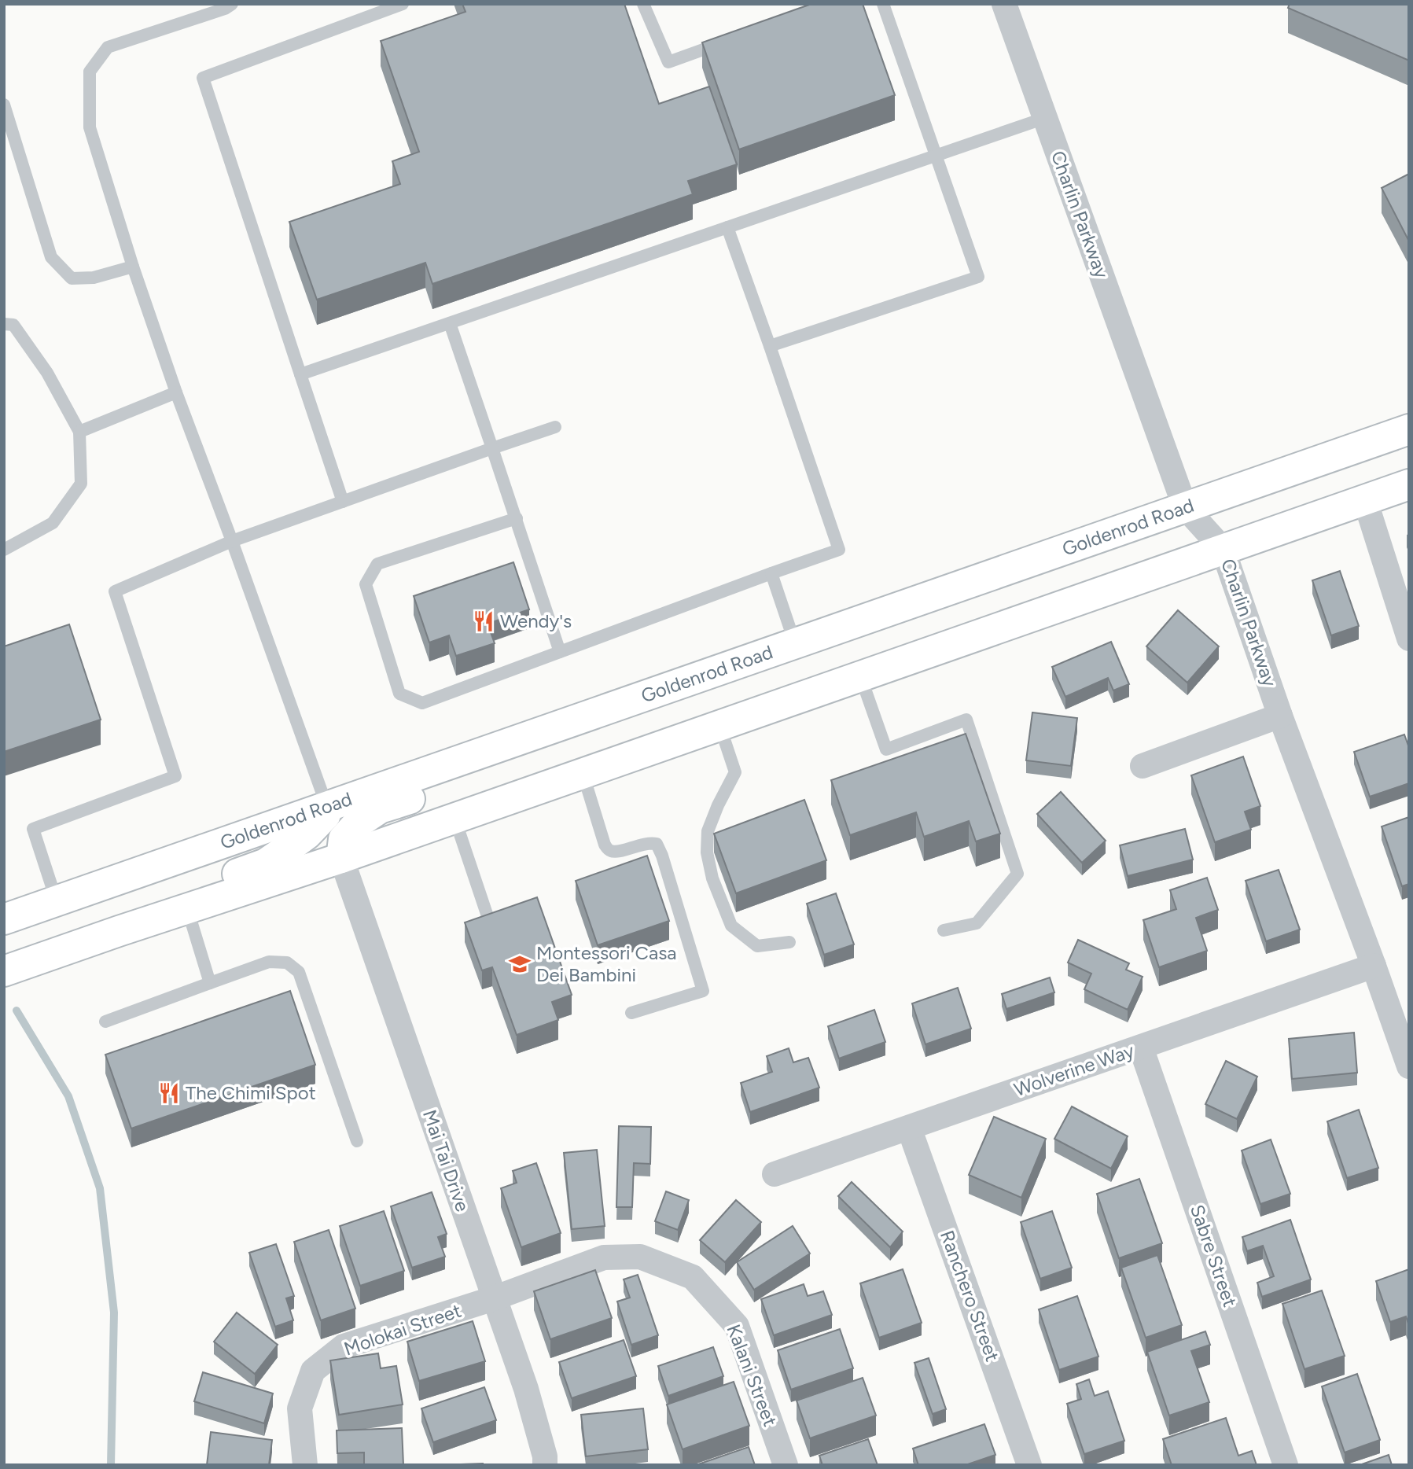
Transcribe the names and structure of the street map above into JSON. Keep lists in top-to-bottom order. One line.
{"streets":{"main road":["Goldenrod Road"],"street":["Charlin Parkway","Wolverine Way","Mai Tai Drive","Sabre Street","Ranchero Street","Molokai Street","Kalani Street"]},"crossings":[["Charlin Parkway","Goldenrod Road"],["Charlin Parkway","Wolverine Way"],["Wolverine Way","Sabre Street"],["Wolverine Way","Ranchero Street"],["Mai Tai Drive","Molokai Street"],["Mai Tai Drive","Kalani Street"],["Molokai Street","Kalani Street"]],"places":{"restaurant":["Wendy's","The Chimi Spot"],"school or university":["Montessori Casa Dei Bambini"]}}
